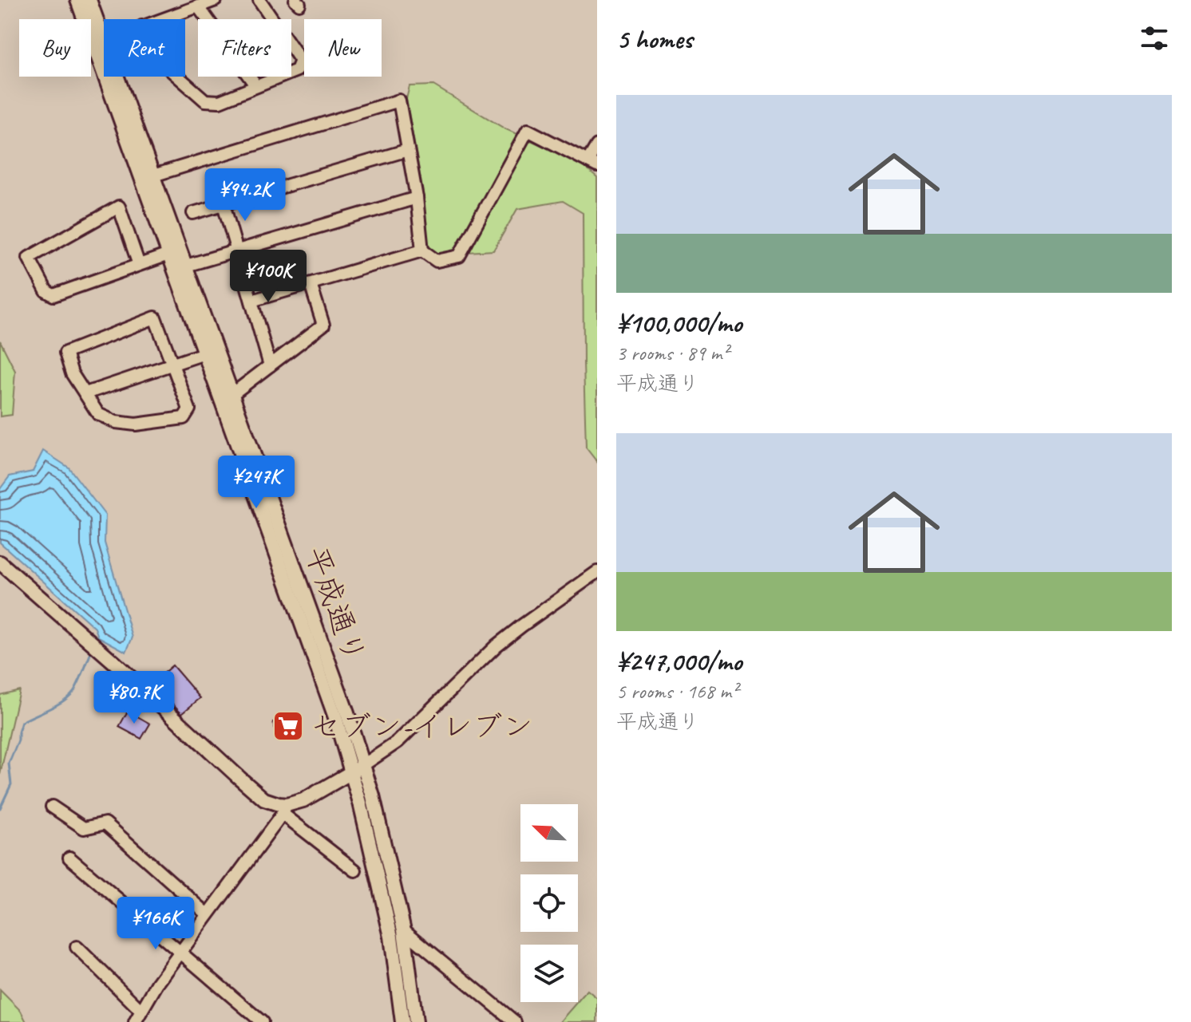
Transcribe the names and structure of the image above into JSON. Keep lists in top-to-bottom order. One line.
{"streets":{"street":["平成通り"]},"places":{"supermarket":["セブン-イレブン"]},"north":"top left","page":{"heading":"5 homes","chip":["Buy","Rent","Filters","New"],"list":[{"name":"¥100,000/mo","note":"3 rooms · 89 m² · 平成通り"},{"name":"¥247,000/mo","note":"5 rooms · 168 m² · 平成通り"}],"price":["¥94.2K","¥100K","¥247K","¥80.7K","¥166K"]}}
